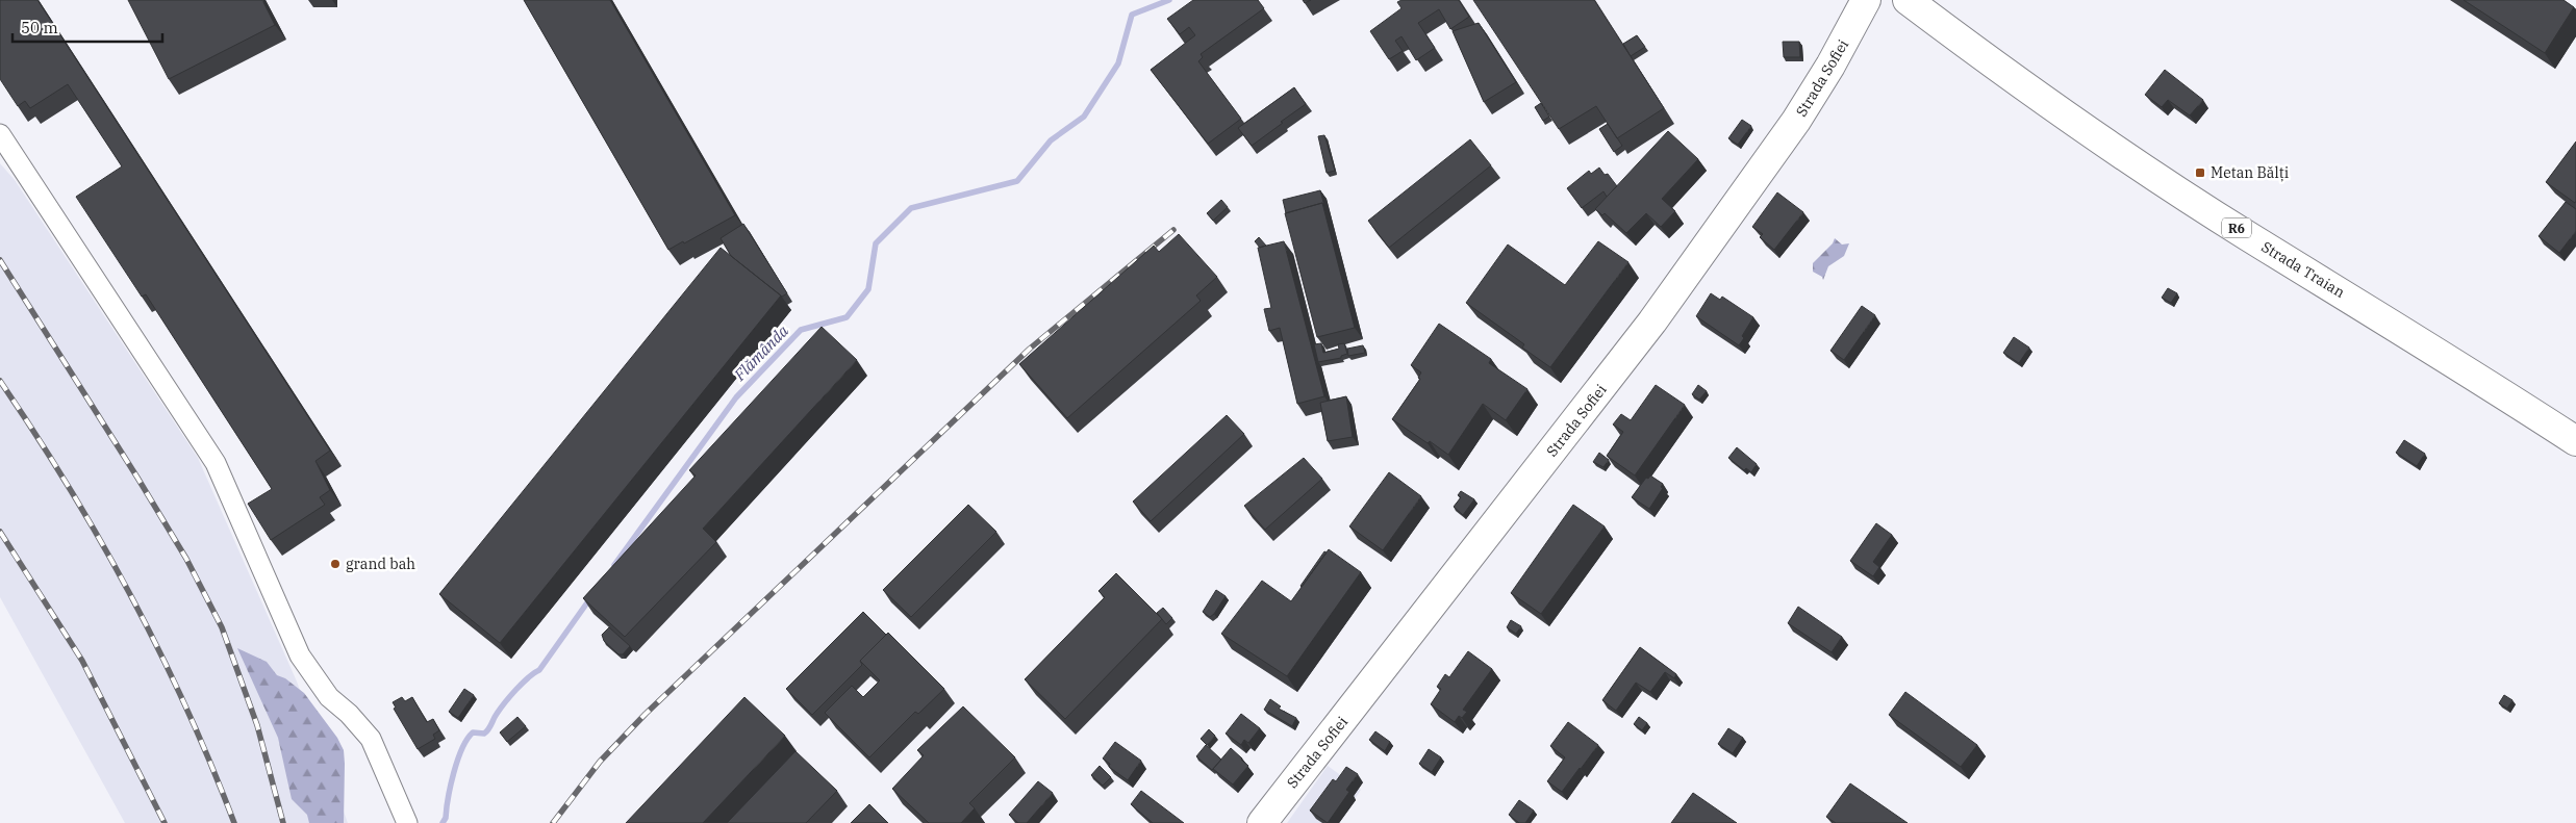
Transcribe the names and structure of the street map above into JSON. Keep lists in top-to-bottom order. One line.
{"streets":{"main road":["Strada Sofiei","R6","Strada Trаian"]},"water":["Flămânda"],"places":{"transit":["Metan Bălți"],"other":["grand bah"]},"scale_bar":"50 m"}
